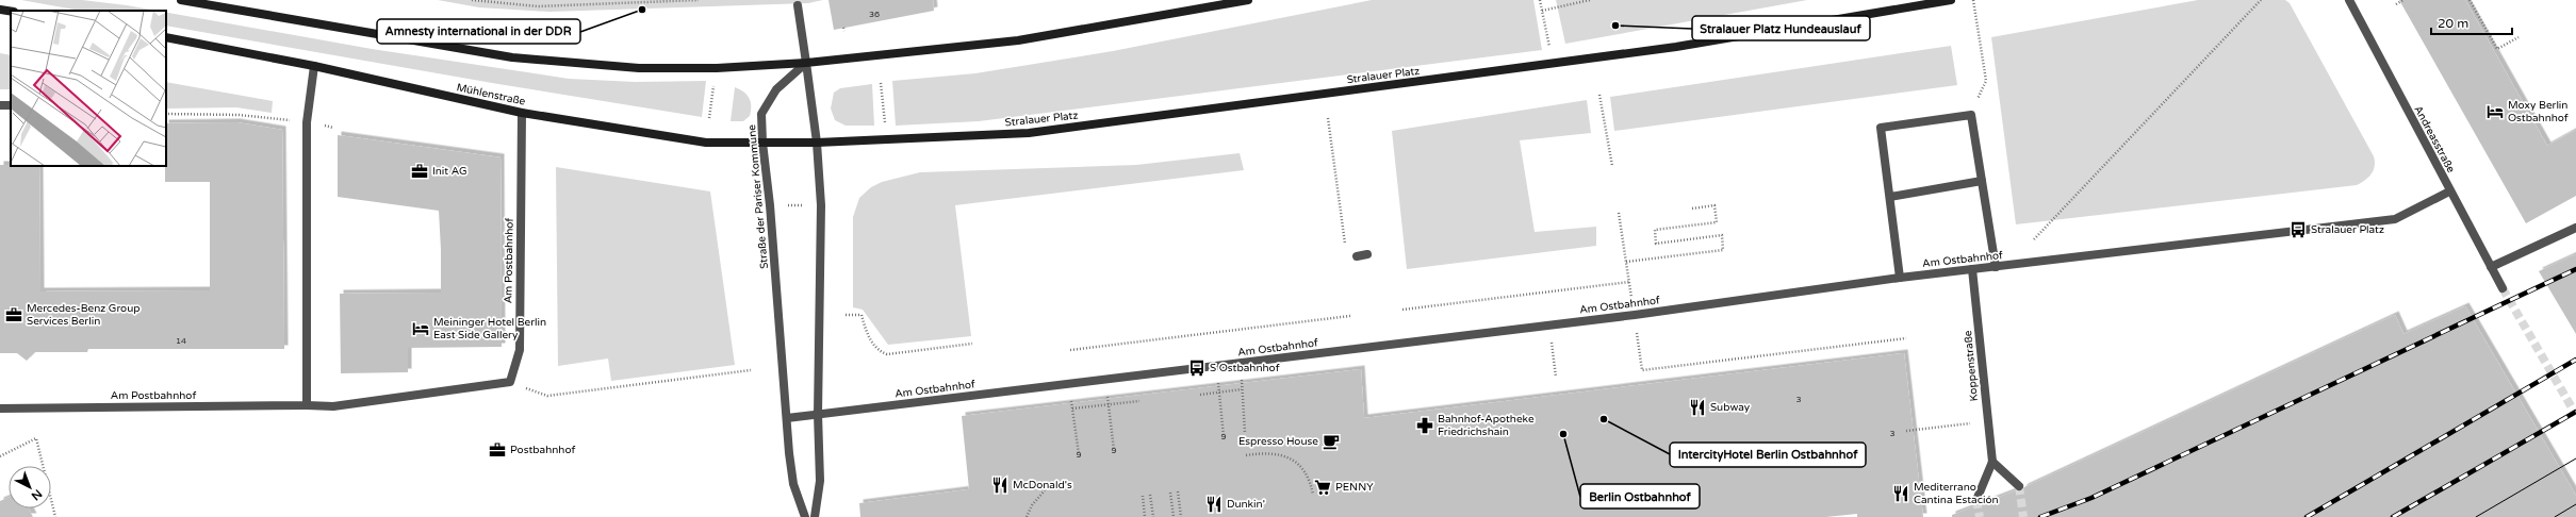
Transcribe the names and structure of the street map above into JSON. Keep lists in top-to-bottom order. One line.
{"streets":{"main road":["Stralauer Platz","Mühlenstraße"],"street":["Andreasstraße","Straße der Pariser Kommune","Am Ostbahnhof","Am Postbahnhof","Koppenstraße"]},"crossings":[["Stralauer Platz","Mühlenstraße"],["Mühlenstraße","Straße der Pariser Kommune"],["Mühlenstraße","Am Postbahnhof"],["Andreasstraße","Am Ostbahnhof"],["Straße der Pariser Kommune","Am Ostbahnhof"],["Am Ostbahnhof","Koppenstraße"]],"places":{"other":["Amnesty international in der DDR","Stralauer Platz Hundeauslauf","IntercityHotel Berlin Ostbahnhof","Berlin Ostbahnhof"],"hotel":["Moxy Berlin Ostbahnhof","Meininger Hotel Berlin East Side Gallery"],"office":["Init AG","Mercedes-Benz Group Services Berlin","Postbahnhof"],"bus stop":["Stralauer Platz","S Ostbahnhof"],"restaurant":["Subway","McDonald's","Mediterrano Cantina Estación","Dunkin'"],"pharmacy":["Bahnhof-Apotheke Friedrichshain"],"cafe":["Espresso House"],"supermarket":["PENNY"]},"house_numbers":["36","14","3","3","9","9","9"],"scale_bar":"20 m","north":"bottom right"}
